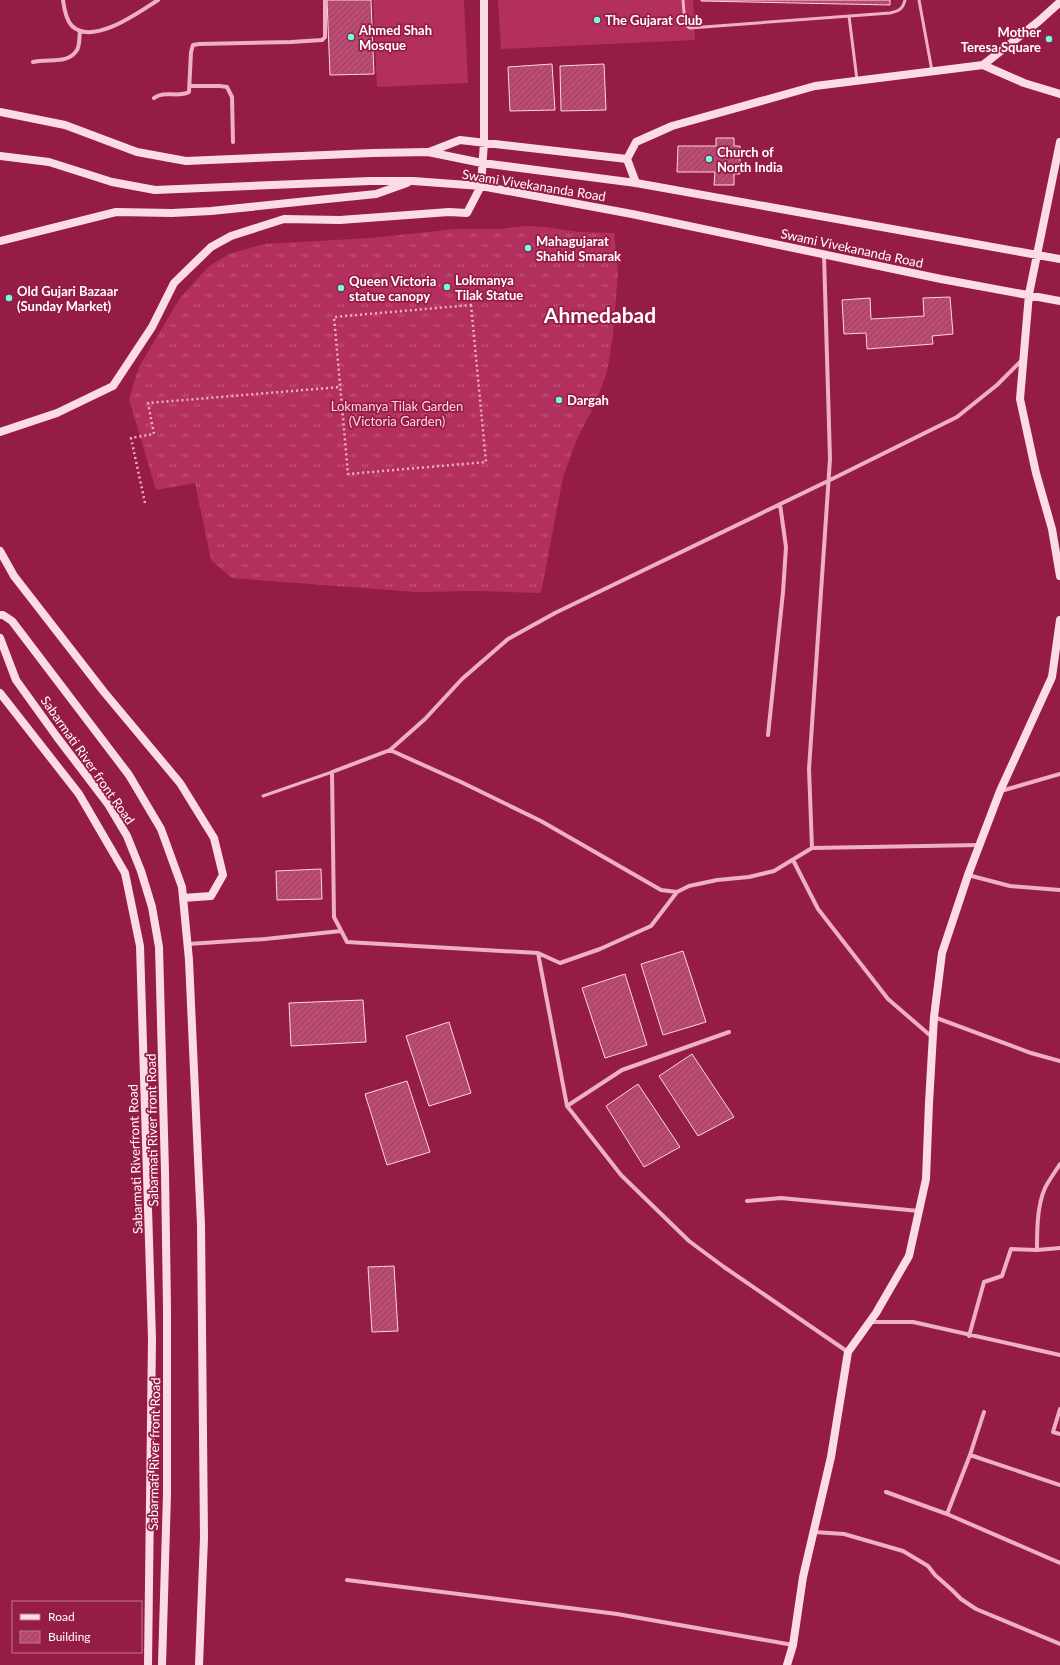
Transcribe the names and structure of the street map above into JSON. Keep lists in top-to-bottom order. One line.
{"streets":{"main road":["Swami Vivekananda Road","Sabarmati River front Road","Sabarmati Riverfront Road"]},"districts":["Ahmedabad"],"parks":["Lokmanya Tilak Garden (Victoria Garden)"],"places":["The Gujarat Club","Ahmed Shah Mosque","Mother Teresa Square","Church of North India","Mahagujarat Shahid Smarak","Lokmanya Tilak Statue","Queen Victoria statue canopy","Old Gujari Bazaar (Sunday Market)","Dargah"],"legend":["Road","Building"]}
